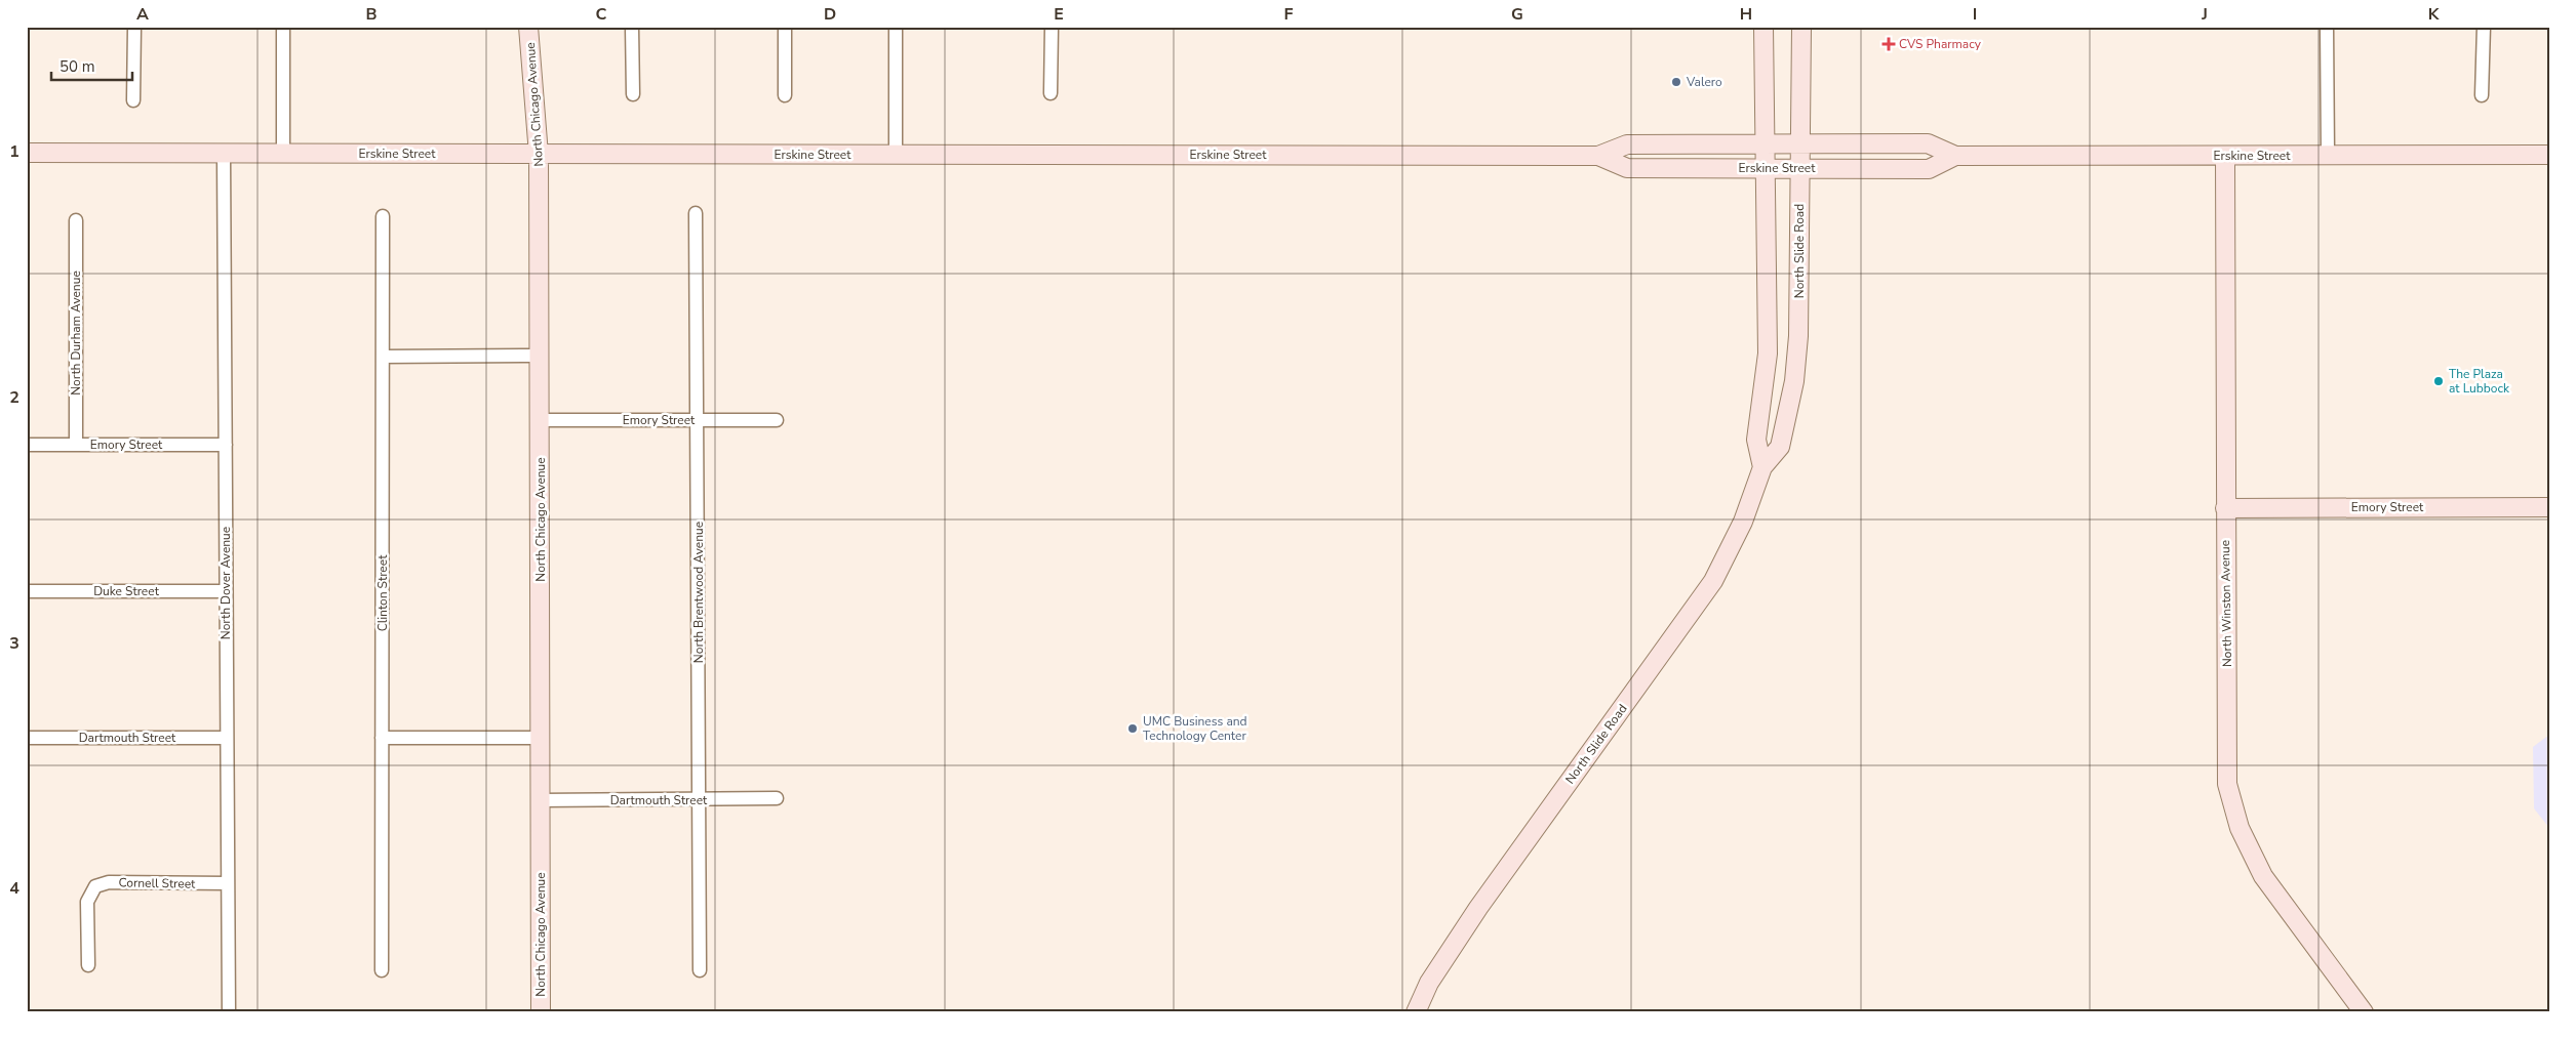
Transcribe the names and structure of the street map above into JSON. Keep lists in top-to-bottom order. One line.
{"streets":{"main road":["North Chicago Avenue","Erskine Street","North Slide Road","Emory Street","North Winston Avenue"],"street":["North Durham Avenue","North Dover Avenue","Duke Street","North Brentwood Avenue","Clinton Street","Dartmouth Street","Cornell Street"]},"crossings":[["North Chicago Avenue","Erskine Street"],["North Chicago Avenue","Emory Street"],["North Chicago Avenue","Dartmouth Street"],["Erskine Street","North Slide Road"],["Erskine Street","North Dover Avenue"],["Erskine Street","North Winston Avenue"],["North Durham Avenue","Emory Street"],["Emory Street","North Dover Avenue"],["Emory Street","North Brentwood Avenue"],["Emory Street","North Winston Avenue"],["North Dover Avenue","Duke Street"],["North Dover Avenue","Dartmouth Street"],["North Dover Avenue","Cornell Street"],["North Brentwood Avenue","Dartmouth Street"]],"places":{"health":["CVS Pharmacy"],"other":["Valero","The Plaza at Lubbock","UMC Business and Technology Center"]},"scale_bar":"50 m","grid":{"columns":["A","B","C","D","E","F","G","H","I","J","K"],"rows":["1","2","3","4"]}}
